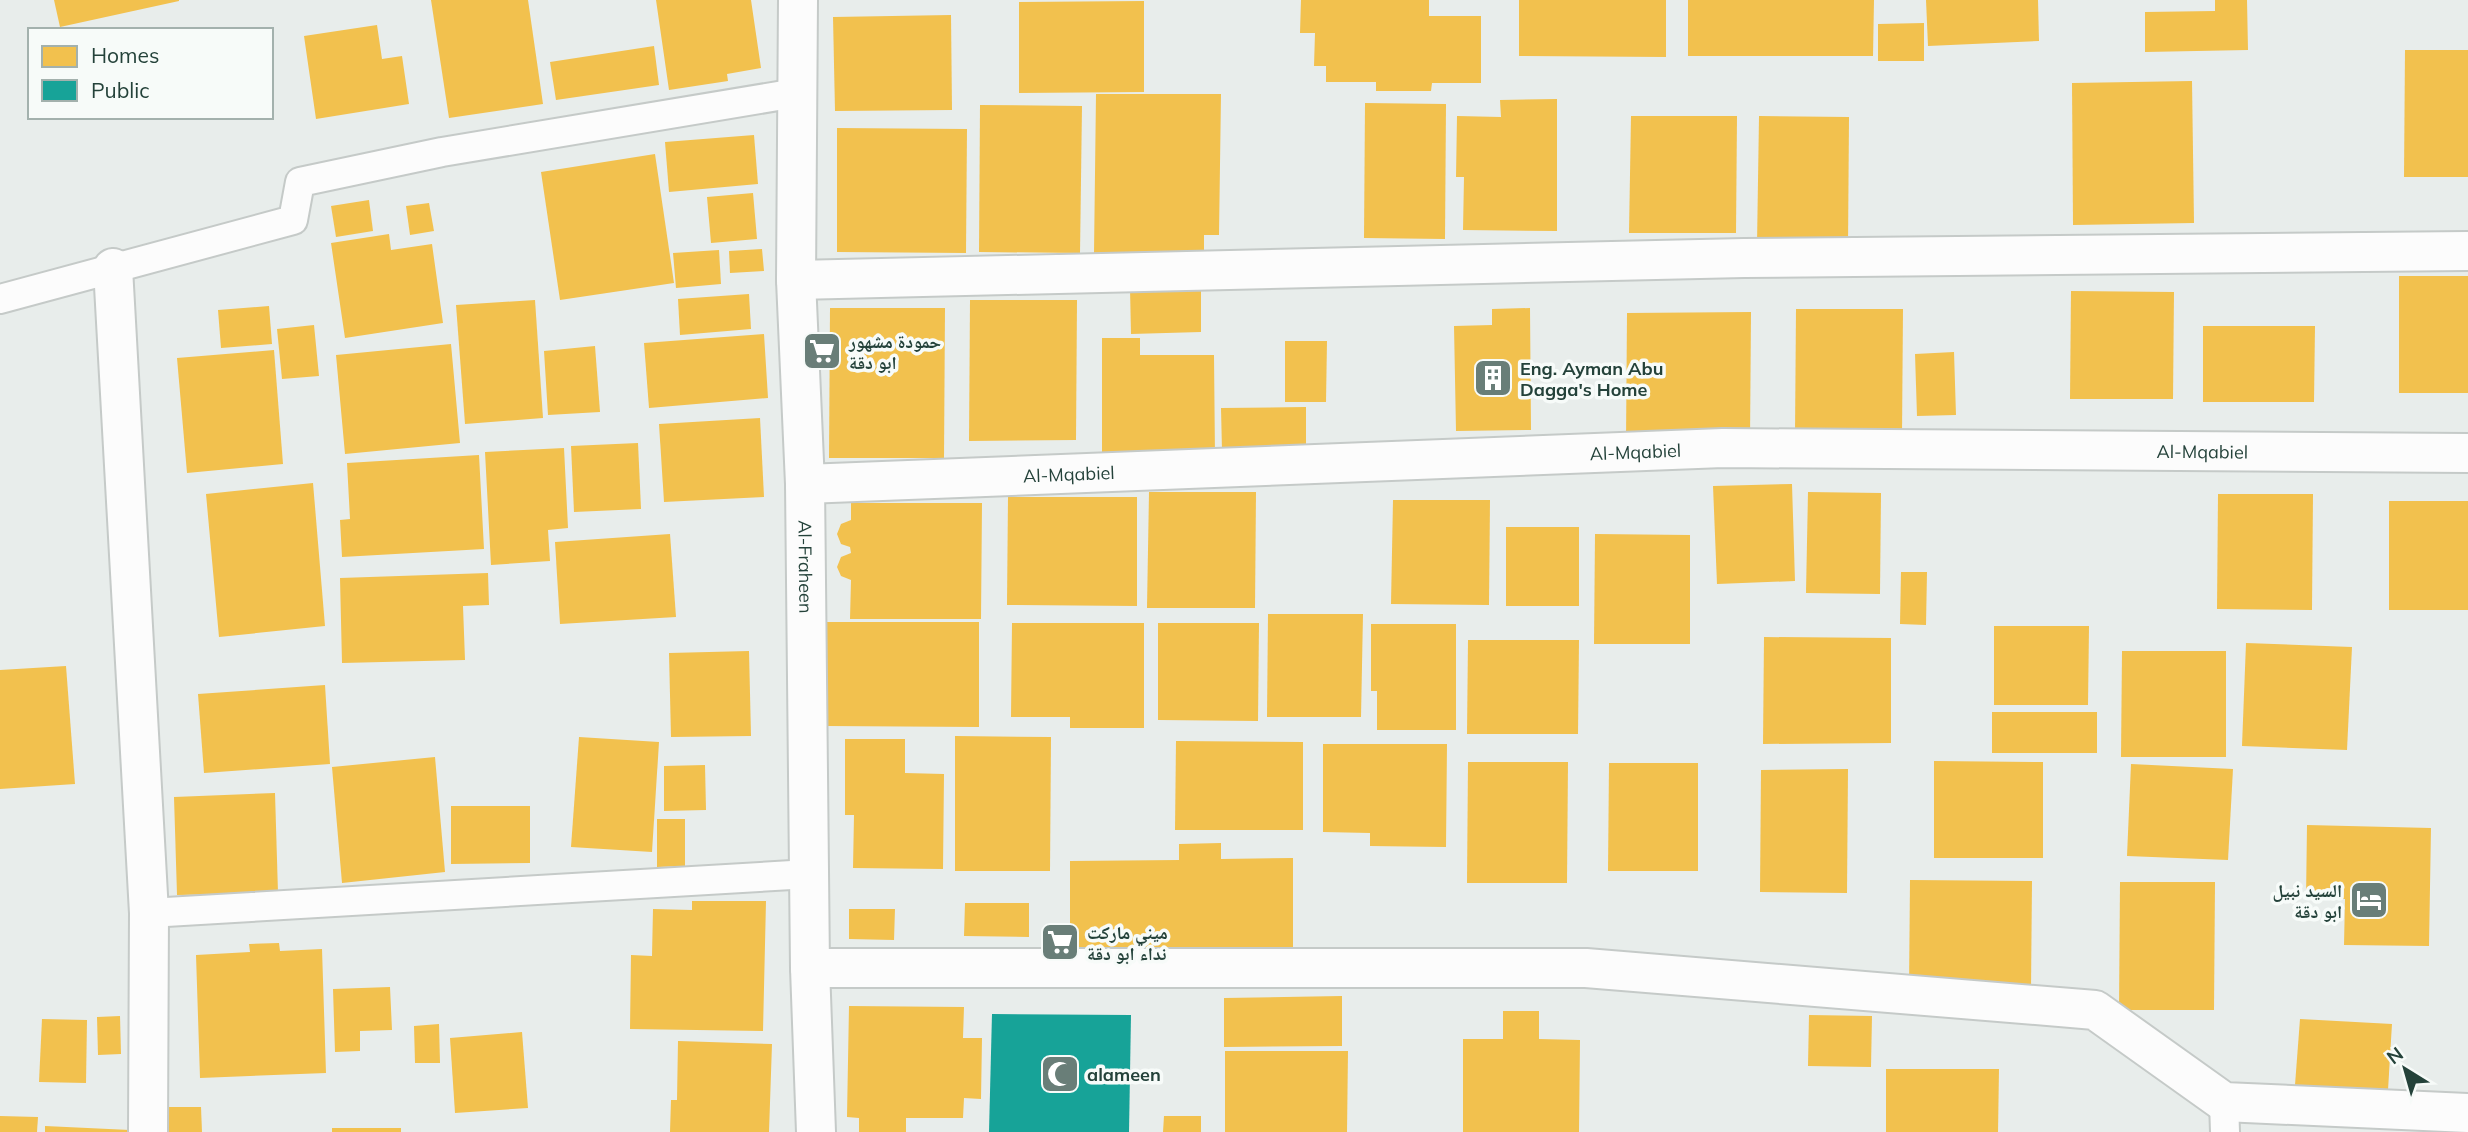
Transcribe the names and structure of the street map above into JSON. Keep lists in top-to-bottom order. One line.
{"streets":{"street":["Al-Mqabiel","Al-Fraheen"]},"crossings":[["Al-Mqabiel","Al-Fraheen"]],"places":{"supermarket":["حمودة مشهور ابو دقة","ميني ماركت نداء ابو دقة"],"building":["Eng. Ayman Abu Dagga's Home"],"hotel":["السيد نبيل ابو دقة"],"mosque":["alameen"]},"legend":["Homes","Public"],"north":"top left"}
